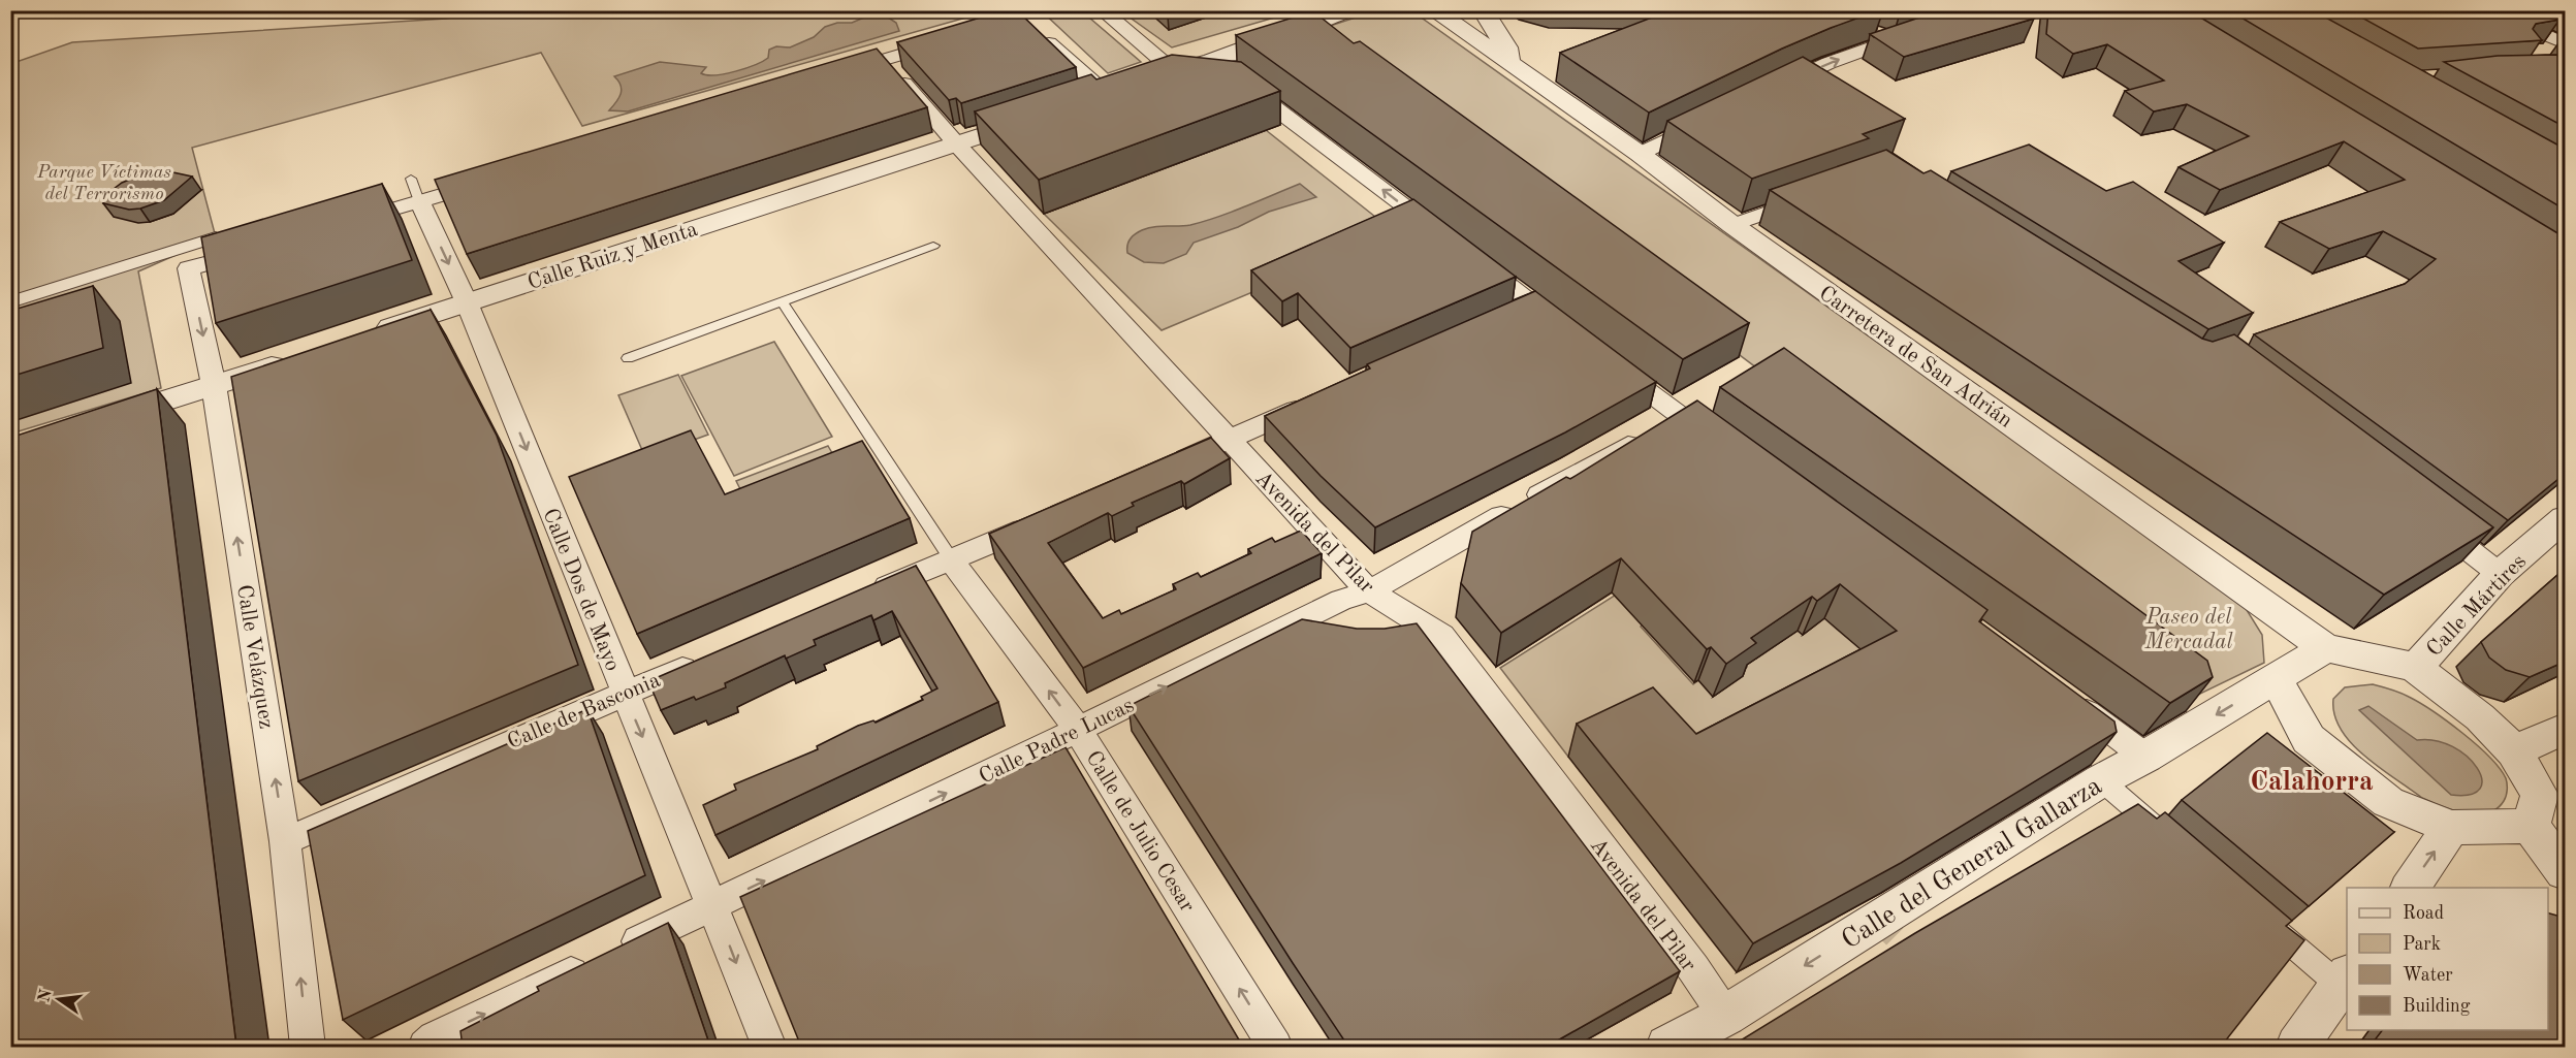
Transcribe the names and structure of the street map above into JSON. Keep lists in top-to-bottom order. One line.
{"streets":{"street":["Calle Ruiz y Menta","Carretera de San Adrián","Avenida del Pilar","Calle Dos de Mayo","Calle Mártires","Calle Velázquez","Calle de Basconia","Calle Padre Lucas","Calle de Julio Cesar","Calle del General Gallarza"]},"crossings":[["Calle Ruiz y Menta","Avenida del Pilar"],["Calle Ruiz y Menta","Calle Dos de Mayo"],["Carretera de San Adrián","Calle del General Gallarza"],["Avenida del Pilar","Calle Padre Lucas"],["Avenida del Pilar","Calle del General Gallarza"],["Calle Dos de Mayo","Calle de Basconia"],["Calle Dos de Mayo","Calle Padre Lucas"],["Calle Velázquez","Calle de Basconia"],["Calle Padre Lucas","Calle de Julio Cesar"]],"one_way":["Calle Dos de Mayo","Calle de Julio Cesar","Calle del General Gallarza"],"districts":["Calahorra"],"parks":["Parque Víctimas del Terrorismo","Paseo del Mercadal"],"legend":["Road","Park","Water","Building"],"north":"left"}
